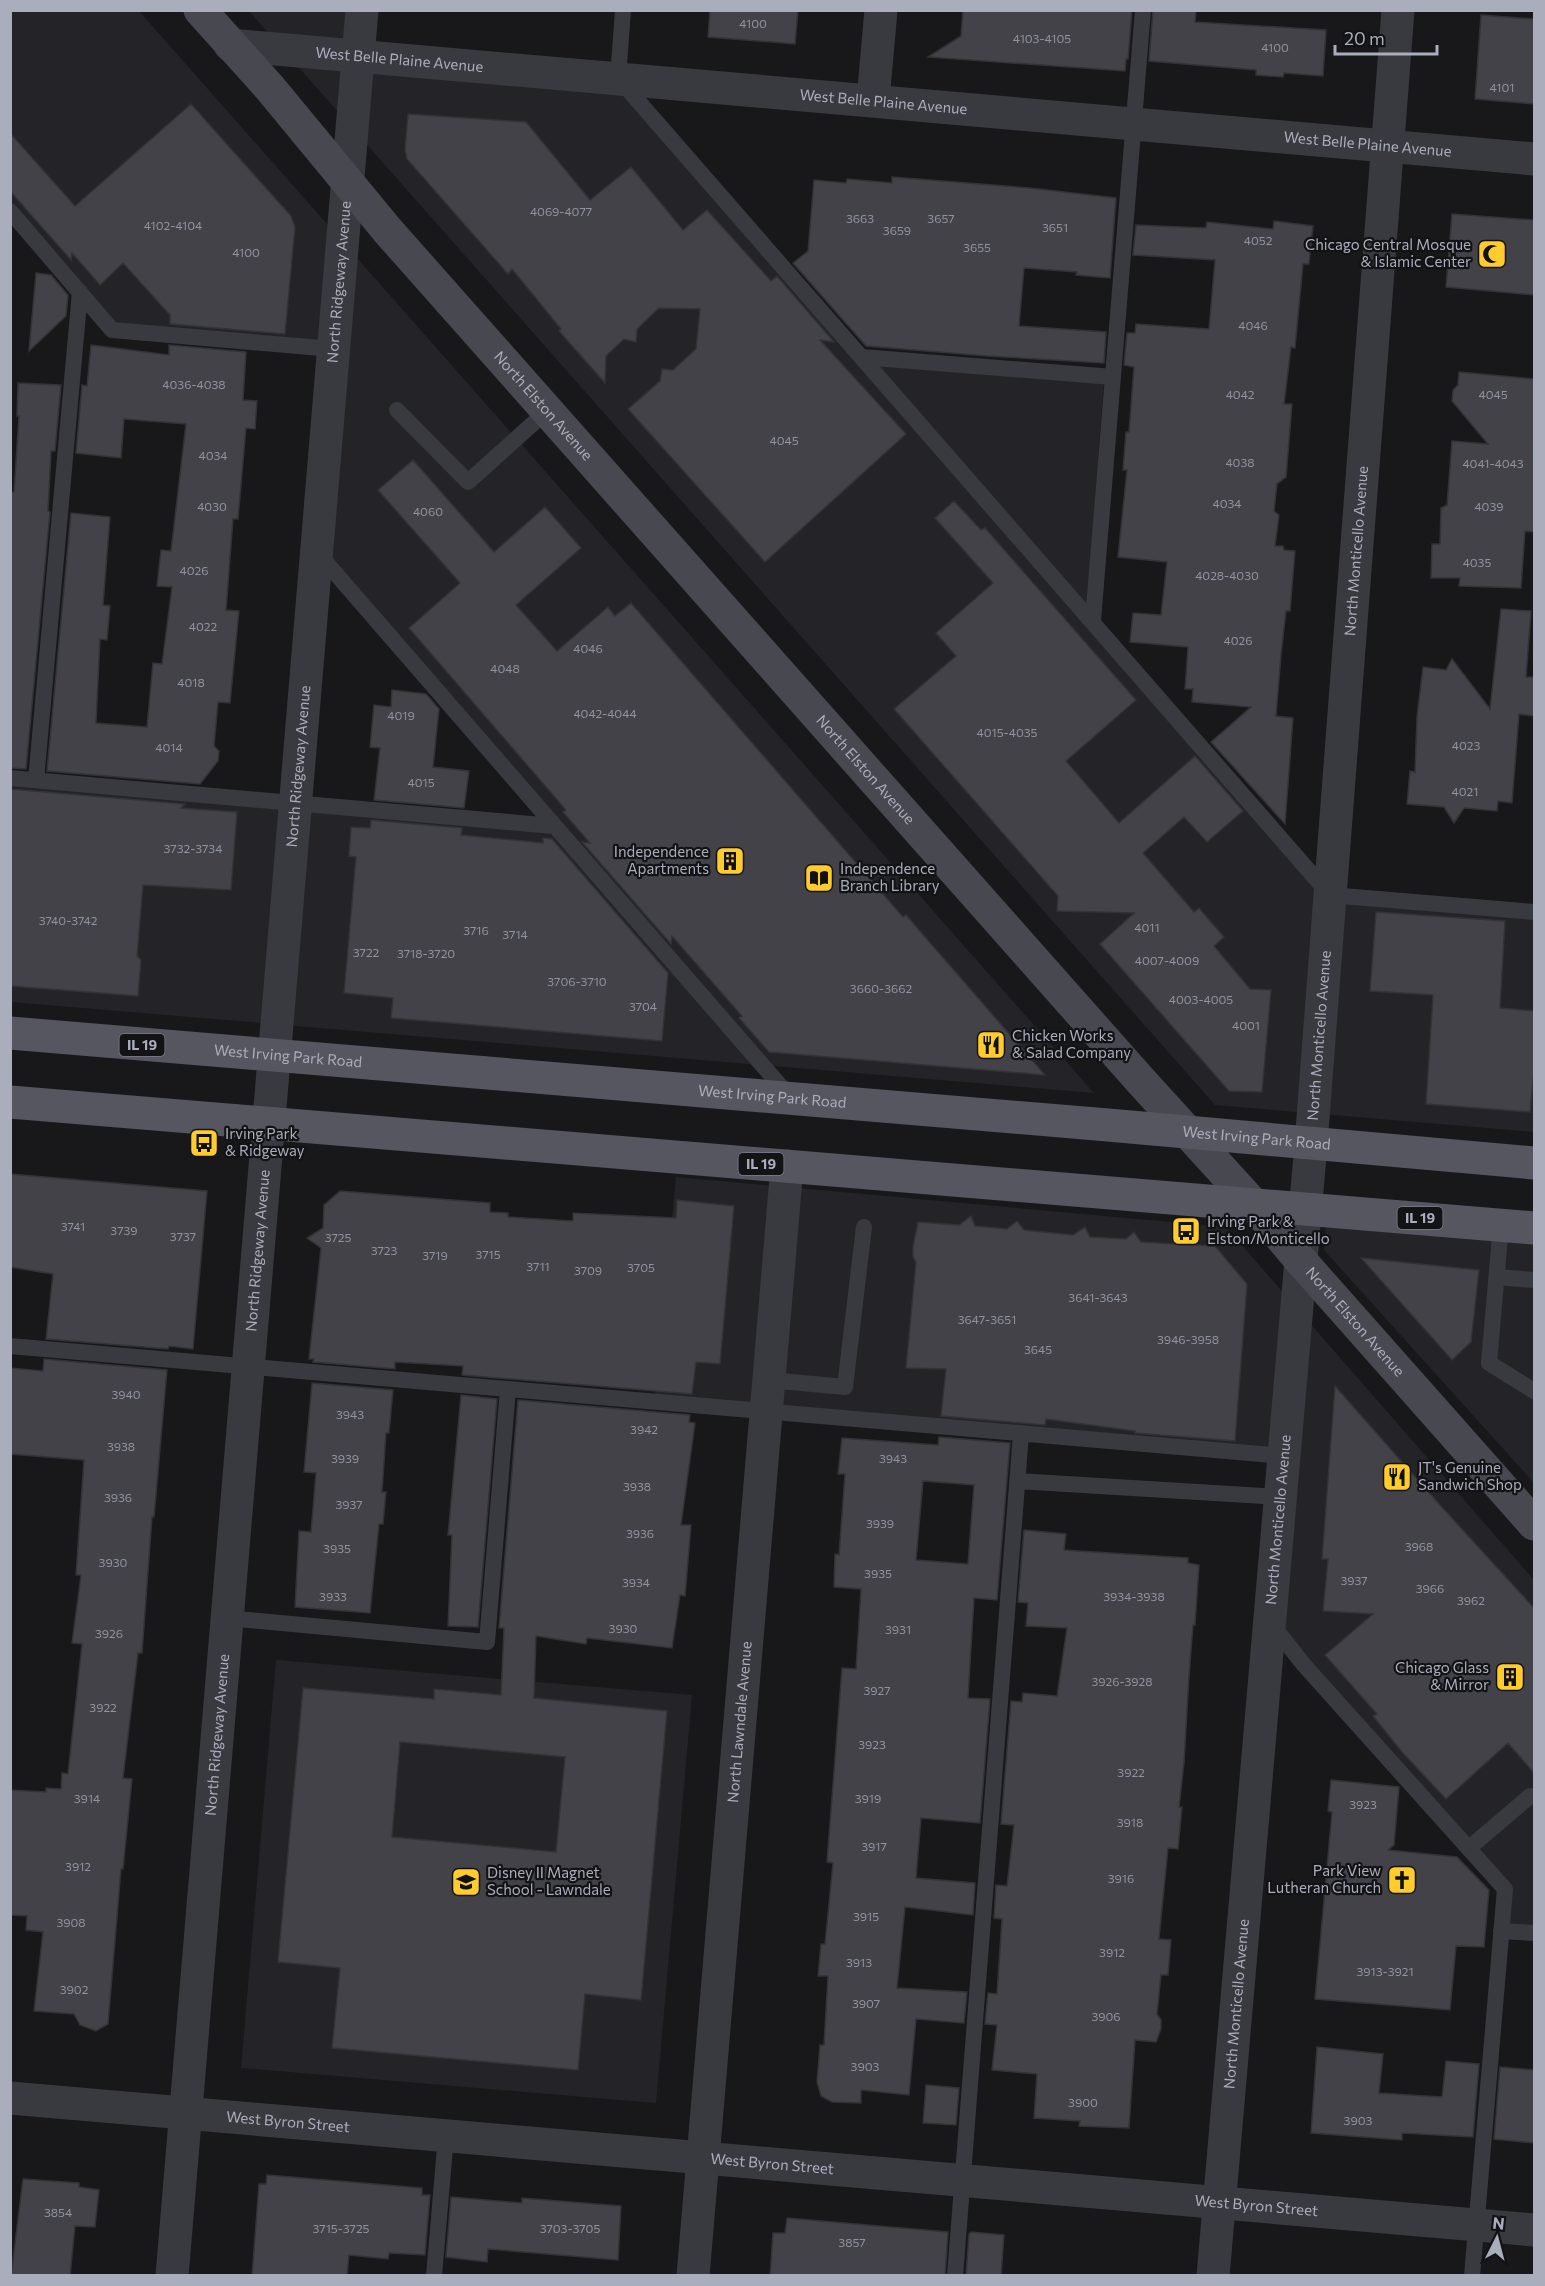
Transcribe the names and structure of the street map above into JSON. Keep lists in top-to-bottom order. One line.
{"streets":{"main road":["North Elston Avenue","IL 19","West Irving Park Road"],"street":["West Belle Plaine Avenue","North Ridgeway Avenue","North Monticello Avenue","North Lawndale Avenue","West Byron Street"]},"crossings":[["West Belle Plaine Avenue","North Ridgeway Avenue"],["West Belle Plaine Avenue","North Elston Avenue"],["West Belle Plaine Avenue","North Monticello Avenue"],["North Ridgeway Avenue","North Elston Avenue"],["North Ridgeway Avenue","IL 19"],["North Ridgeway Avenue","West Irving Park Road"],["North Ridgeway Avenue","West Byron Street"],["North Elston Avenue","North Monticello Avenue"],["North Elston Avenue","IL 19"],["North Elston Avenue","West Irving Park Road"],["North Monticello Avenue","IL 19"],["North Monticello Avenue","West Irving Park Road"],["North Monticello Avenue","West Byron Street"],["IL 19","North Lawndale Avenue"],["North Lawndale Avenue","West Byron Street"]],"places":{"mosque":["Chicago Central Mosque & Islamic Center"],"building":["Independence Apartments","Chicago Glass & Mirror"],"library":["Independence Branch Library"],"restaurant":["Chicken Works & Salad Company","JT's Genuine Sandwich Shop"],"bus stop":["Irving Park & Ridgeway","Irving Park & Elston/Monticello"],"church":["Park View Lutheran Church"],"school or university":["Disney II Magnet School - Lawndale"]},"house_numbers":["4100","4103-4105","4100","4101","4069-4077","3663","3657","4102-4104","3651","3659","4052","3655","4100","4046","4036-4038","4042","4045","4045","4034","4038","4041-4043","4034","4030","4039","4060","4035","4026","4028-4030","4022","4026","4046","4048","4018","4042-4044","4019","4015-4035","4023","4014","4015","4021","3732-3734","3740-3742","4011","3716","3714","3722","3718-3720","4007-4009","3706-3710","3660-3662","4003-4005","3704","4001","3741","3739","3737","3725","3723","3715","3719","3711","3705","3709","3641-3643","3647-3651","3946-3958","3645","3940","3943","3942","3938","3939","3943","3938","3936","3937","3939","3936","3968","3935","3930","3935","3937","3934","3966","3933","3934-3938","3962","3930","3931","3926","3926-3928","3927","3922","3923","3922","3914","3919","3923","3918","3917","3912","3916","3915","3908","3912","3913","3913-3921","3902","3907","3906","3903","3900","3903","3854","3715-3725","3703-3705","3857"],"scale_bar":"20 m","north":"top"}
